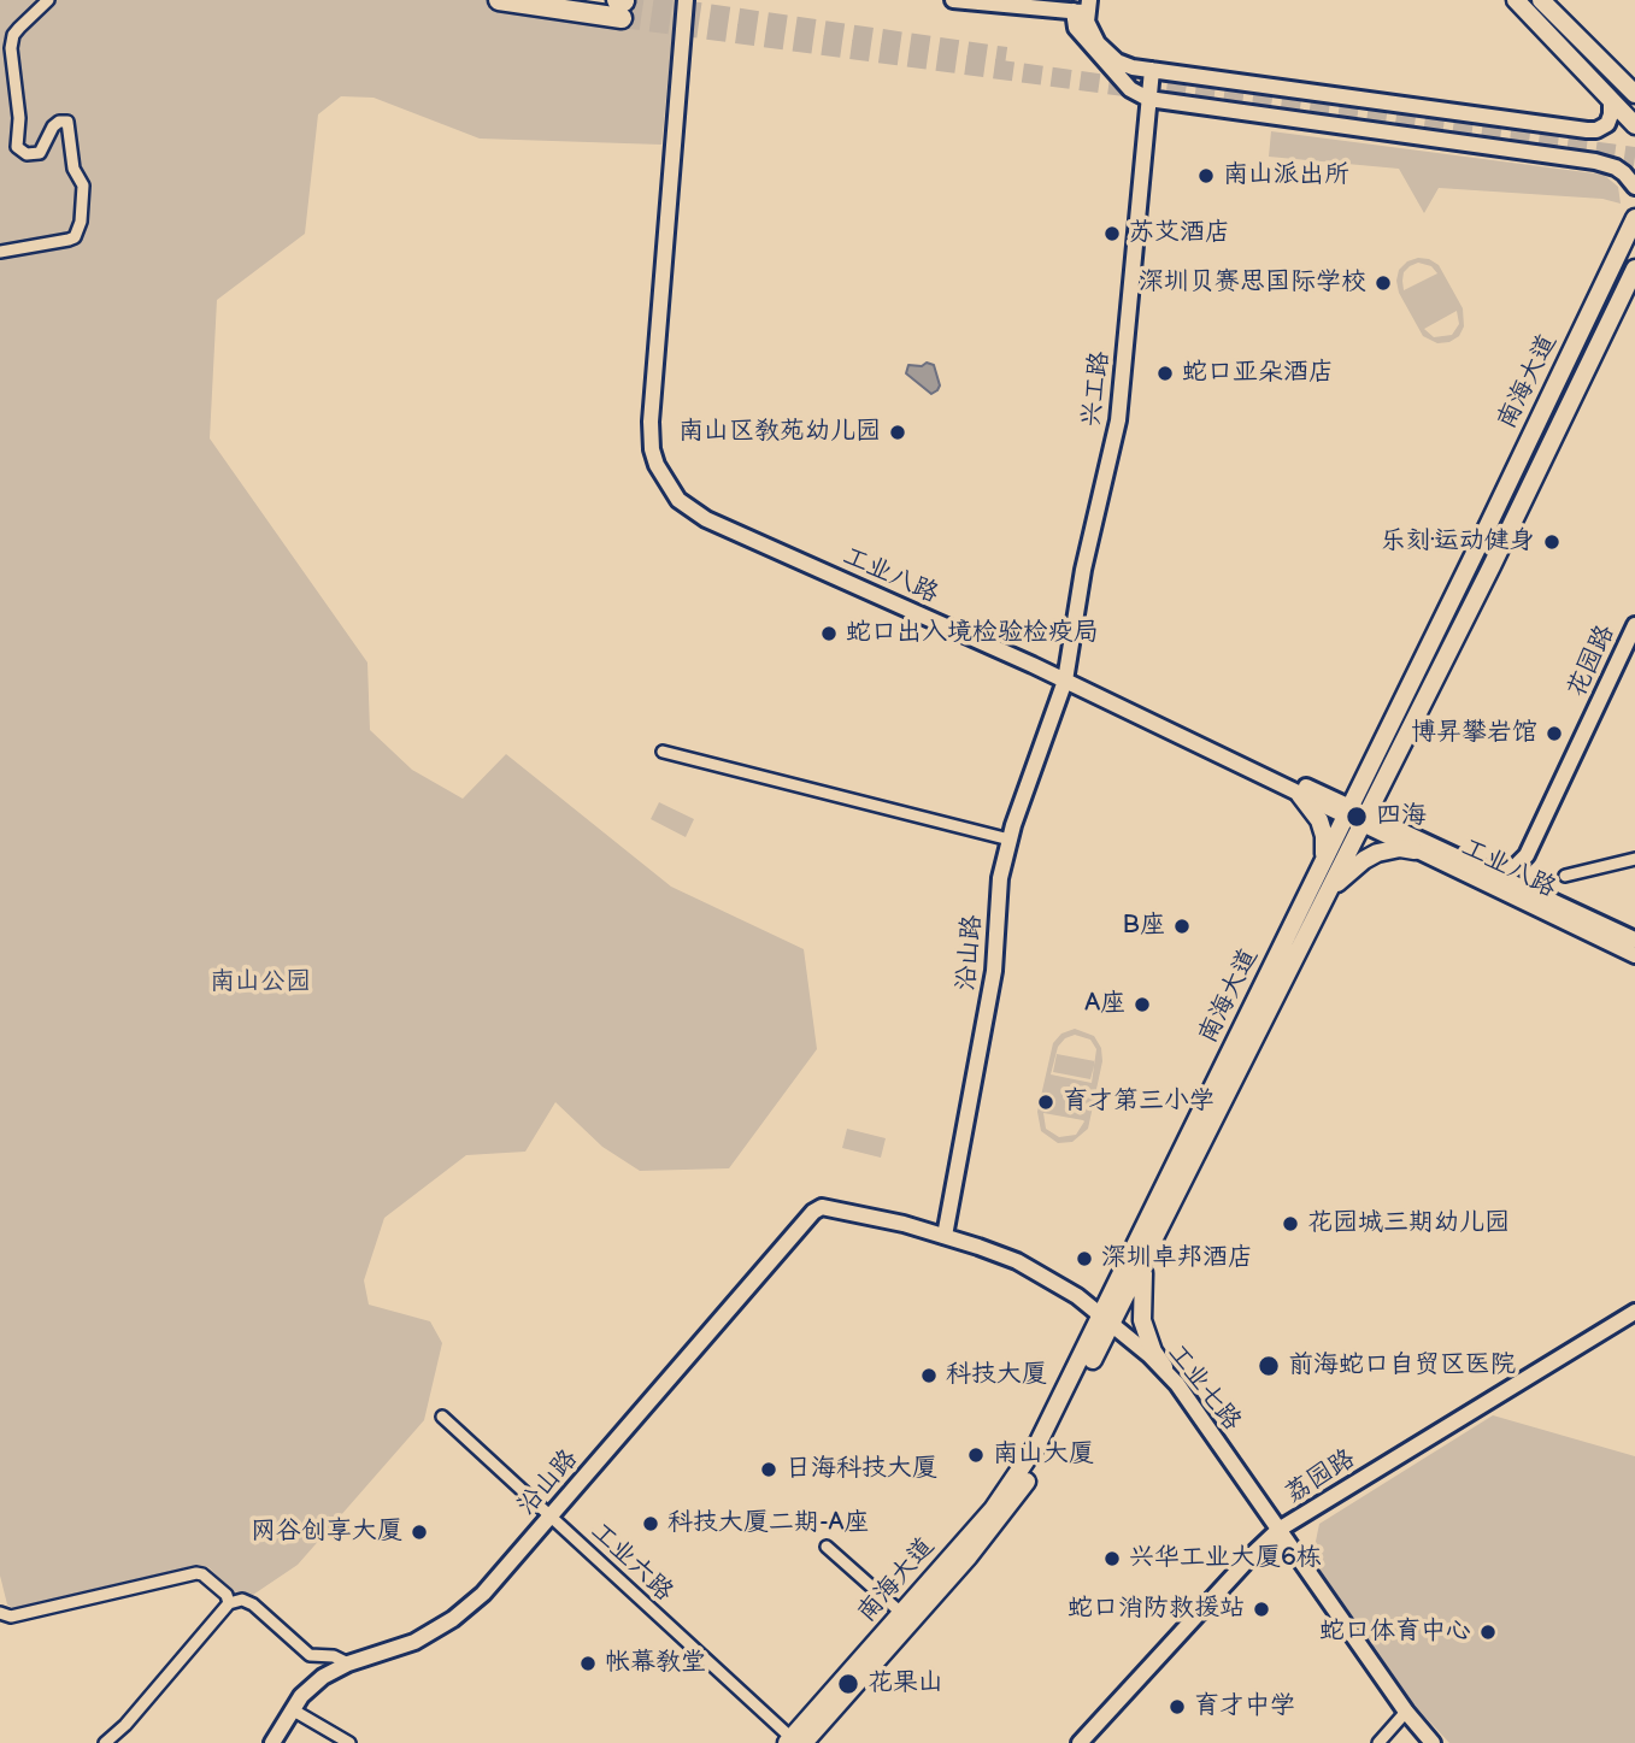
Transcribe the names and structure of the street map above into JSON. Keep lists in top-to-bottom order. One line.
{"streets":{"main road":["南海大道"],"street":["兴工路","工业八路","花园路","沿山路","工业七路","荔园路","工业六路"]},"crossings":[["南海大道","工业八路"],["南海大道","工业七路"],["南海大道","工业六路"],["兴工路","工业八路"],["兴工路","沿山路"],["工业八路","沿山路"],["沿山路","工业七路"],["沿山路","工业六路"],["工业七路","荔园路"]],"parks":["南山公园"],"places":["南山派出所","苏艾酒店","深圳贝赛思国际学校","蛇口亚朵酒店","南山区教苑幼儿园","乐刻·运动健身","蛇口出入境检验检疫局","博昇攀岩馆","四海","B座","A座","育才第三小学","花园城三期幼儿园","深圳卓邦酒店","前海蛇口自贸区医院","科技大厦","南山大厦","日海科技大厦","科技大厦二期-A座","网谷创享大厦","兴华工业大厦6栋","蛇口消防救援站","蛇口体育中心","帐幕教堂","花果山","育才中学"]}
